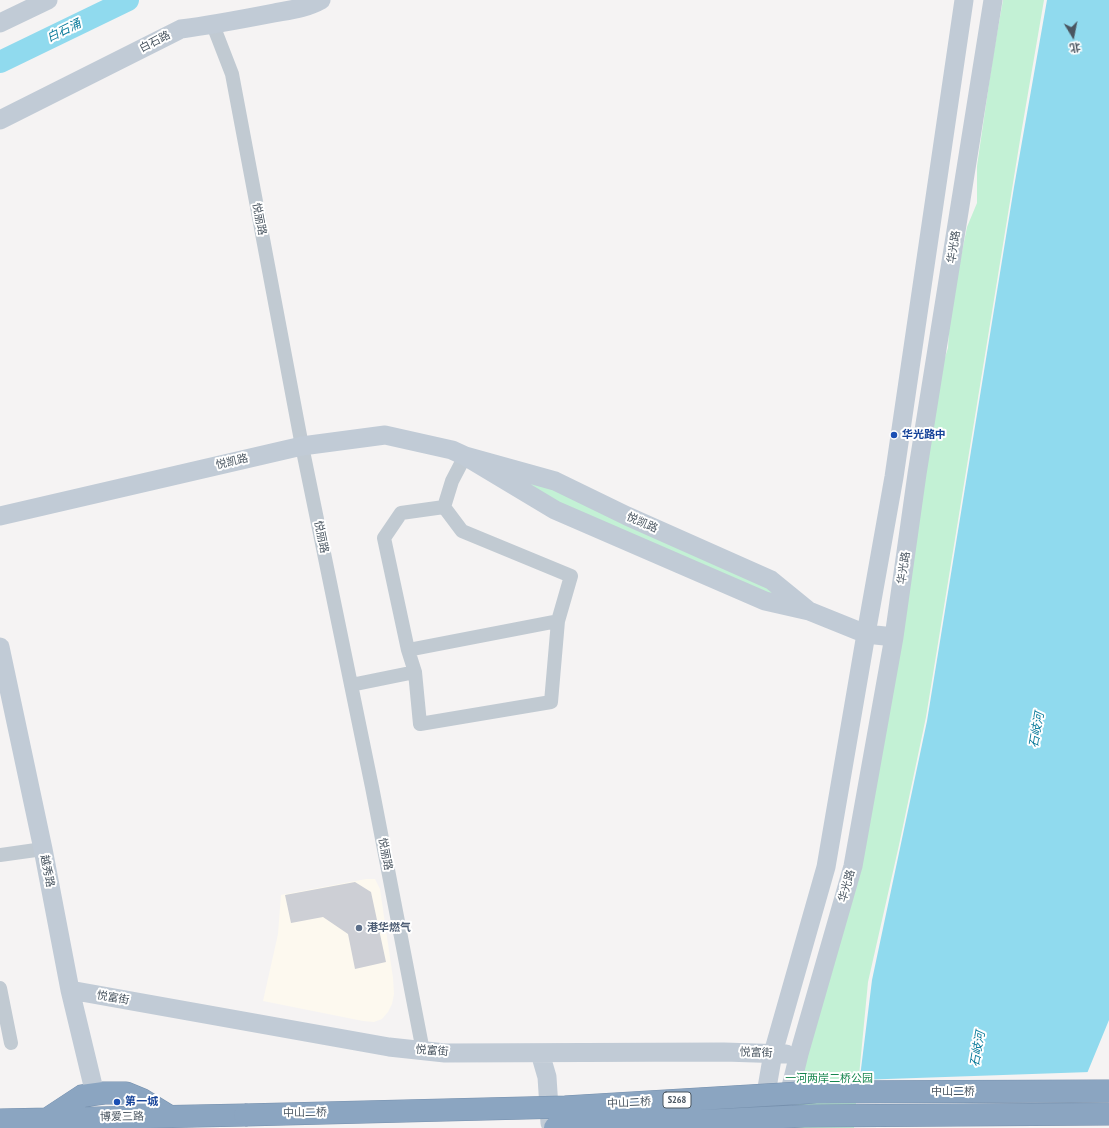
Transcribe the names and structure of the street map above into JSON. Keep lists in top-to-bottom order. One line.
{"streets":{"highway":["中山二桥","S268","博爱三路"],"main road":["白石路","华光路","悦凯路","越秀路","悦富街"],"street":["悦丽路"]},"crossings":[["白石路","悦丽路"],["悦丽路","悦凯路"],["悦丽路","悦富街"],["华光路","悦凯路"],["华光路","悦富街"],["越秀路","悦富街"],["中山二桥","博爱三路"]],"water":["白石涌","石岐河"],"parks":["一河两岸二桥公园"],"places":["华光路中","港华燃气","第一城"],"north":"bottom"}
